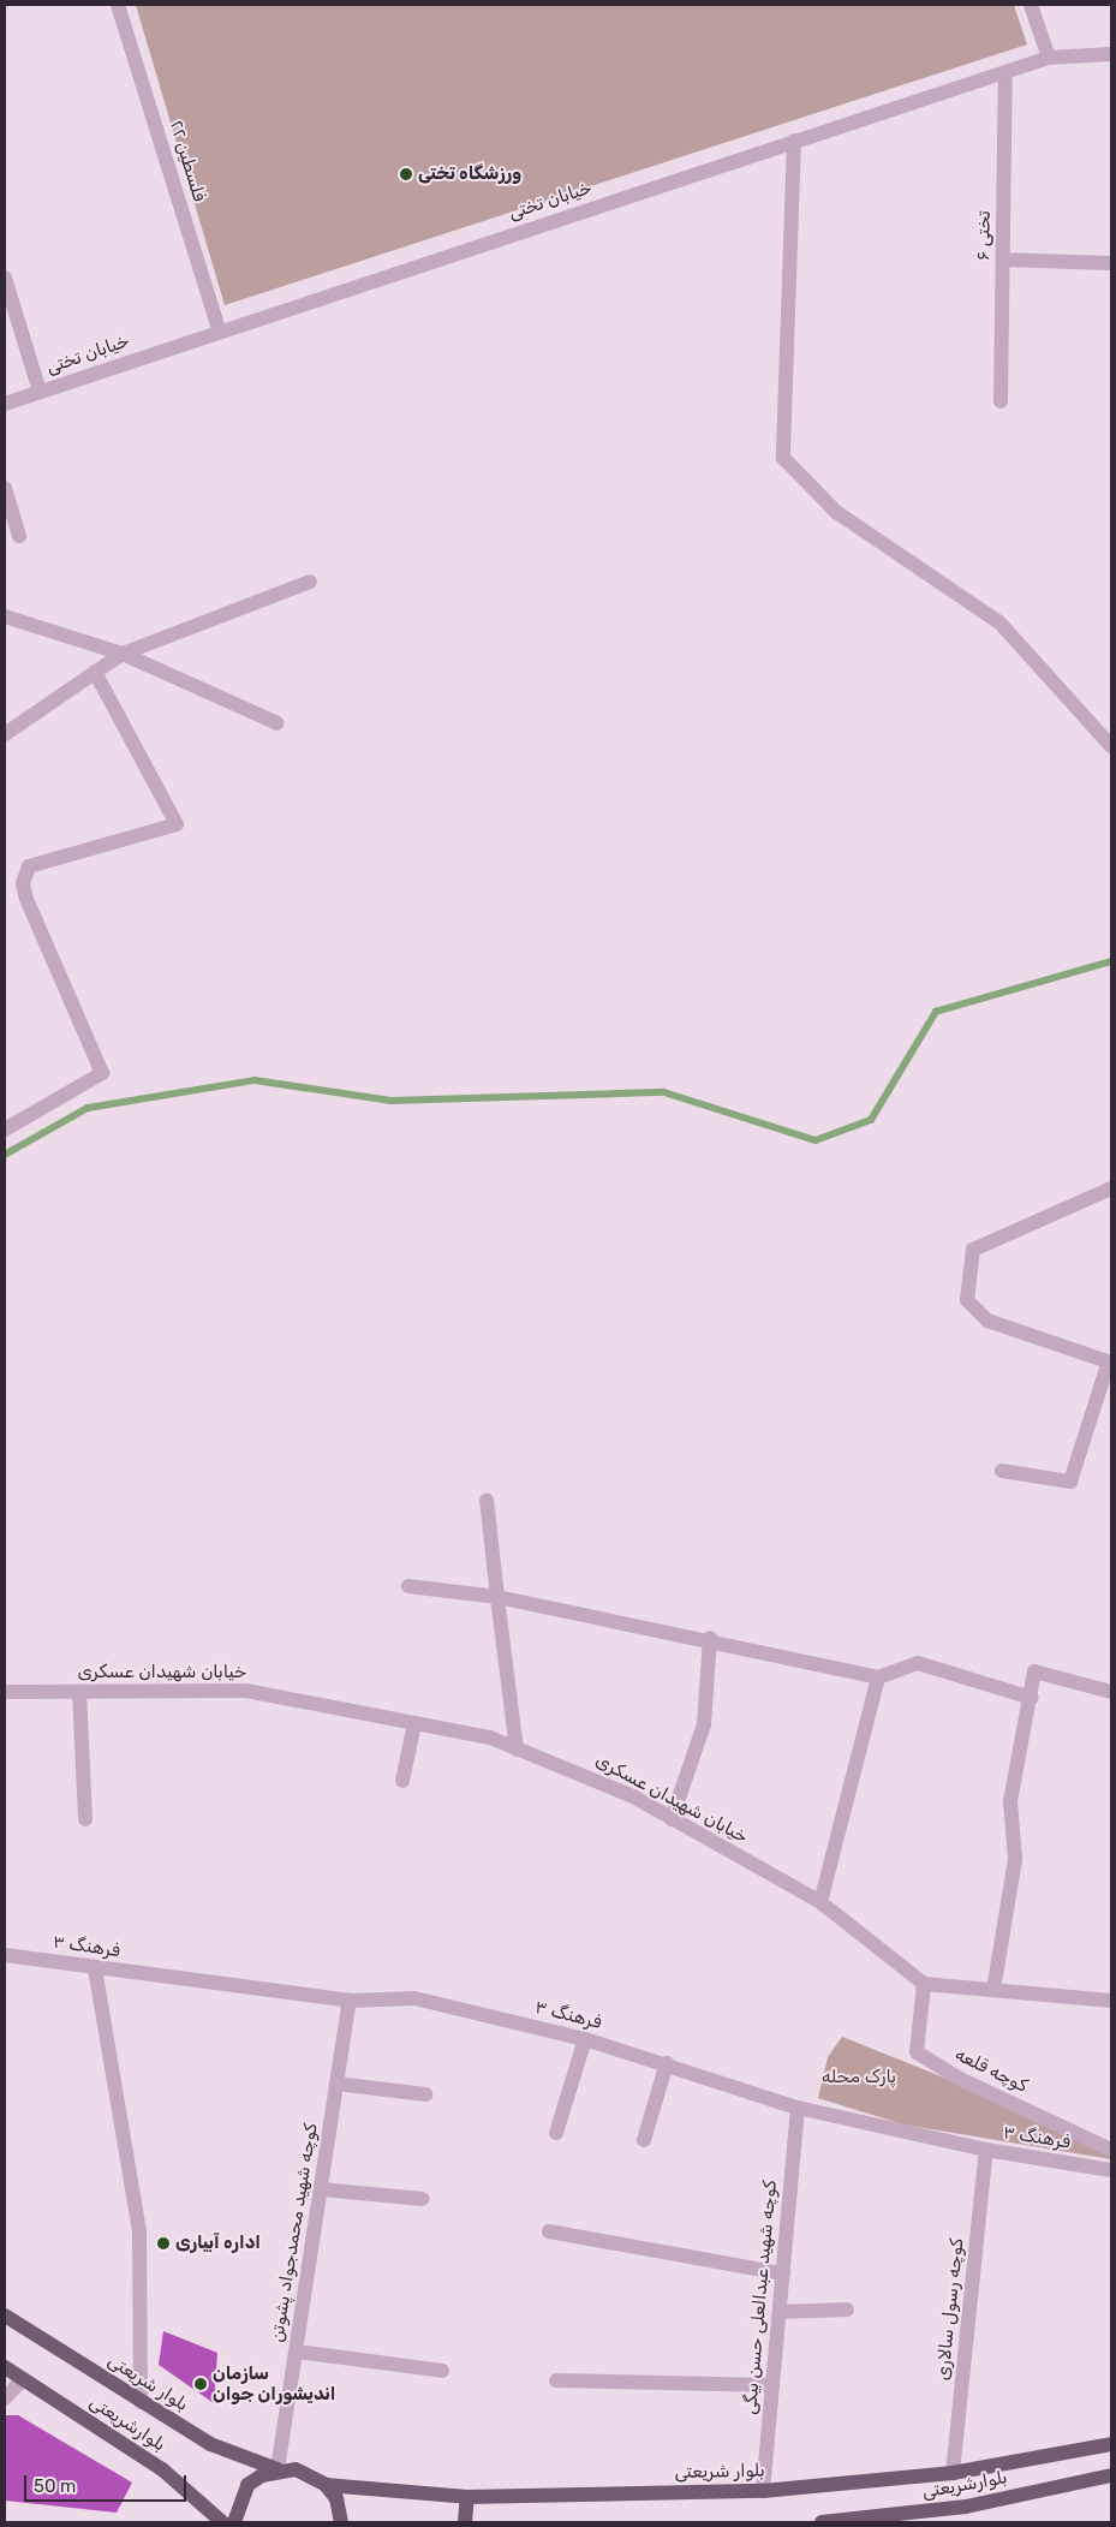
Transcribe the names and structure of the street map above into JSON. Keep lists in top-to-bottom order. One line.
{"streets":{"main road":["بلوار شریعتی","بلوارشریعتی"],"street":["فلسطین ۲۲","خیابان تختی","تختی ۶","خیابان شهیدان عسکری","فرهنگ ۳","کوچه قلعه","کوچه شهید محمدجواد پشوتن","کوچه شهید عبدالعلی حسن بیگی","کوچه رسول سالاری"]},"crossings":[["فلسطین ۲۲","خیابان تختی"],["خیابان تختی","تختی ۶"],["خیابان شهیدان عسکری","کوچه قلعه"],["فرهنگ ۳","کوچه شهید محمدجواد پشوتن"],["فرهنگ ۳","کوچه شهید عبدالعلی حسن بیگی"],["فرهنگ ۳","کوچه رسول سالاری"],["کوچه شهید محمدجواد پشوتن","بلوار شریعتی"],["کوچه شهید عبدالعلی حسن بیگی","بلوار شریعتی"],["کوچه رسول سالاری","بلوار شریعتی"]],"parks":["پارک محله"],"places":["ورزشگاه تختی","اداره آبیاری","سازمان اندیشوران جوان"],"scale_bar":"50 m"}
